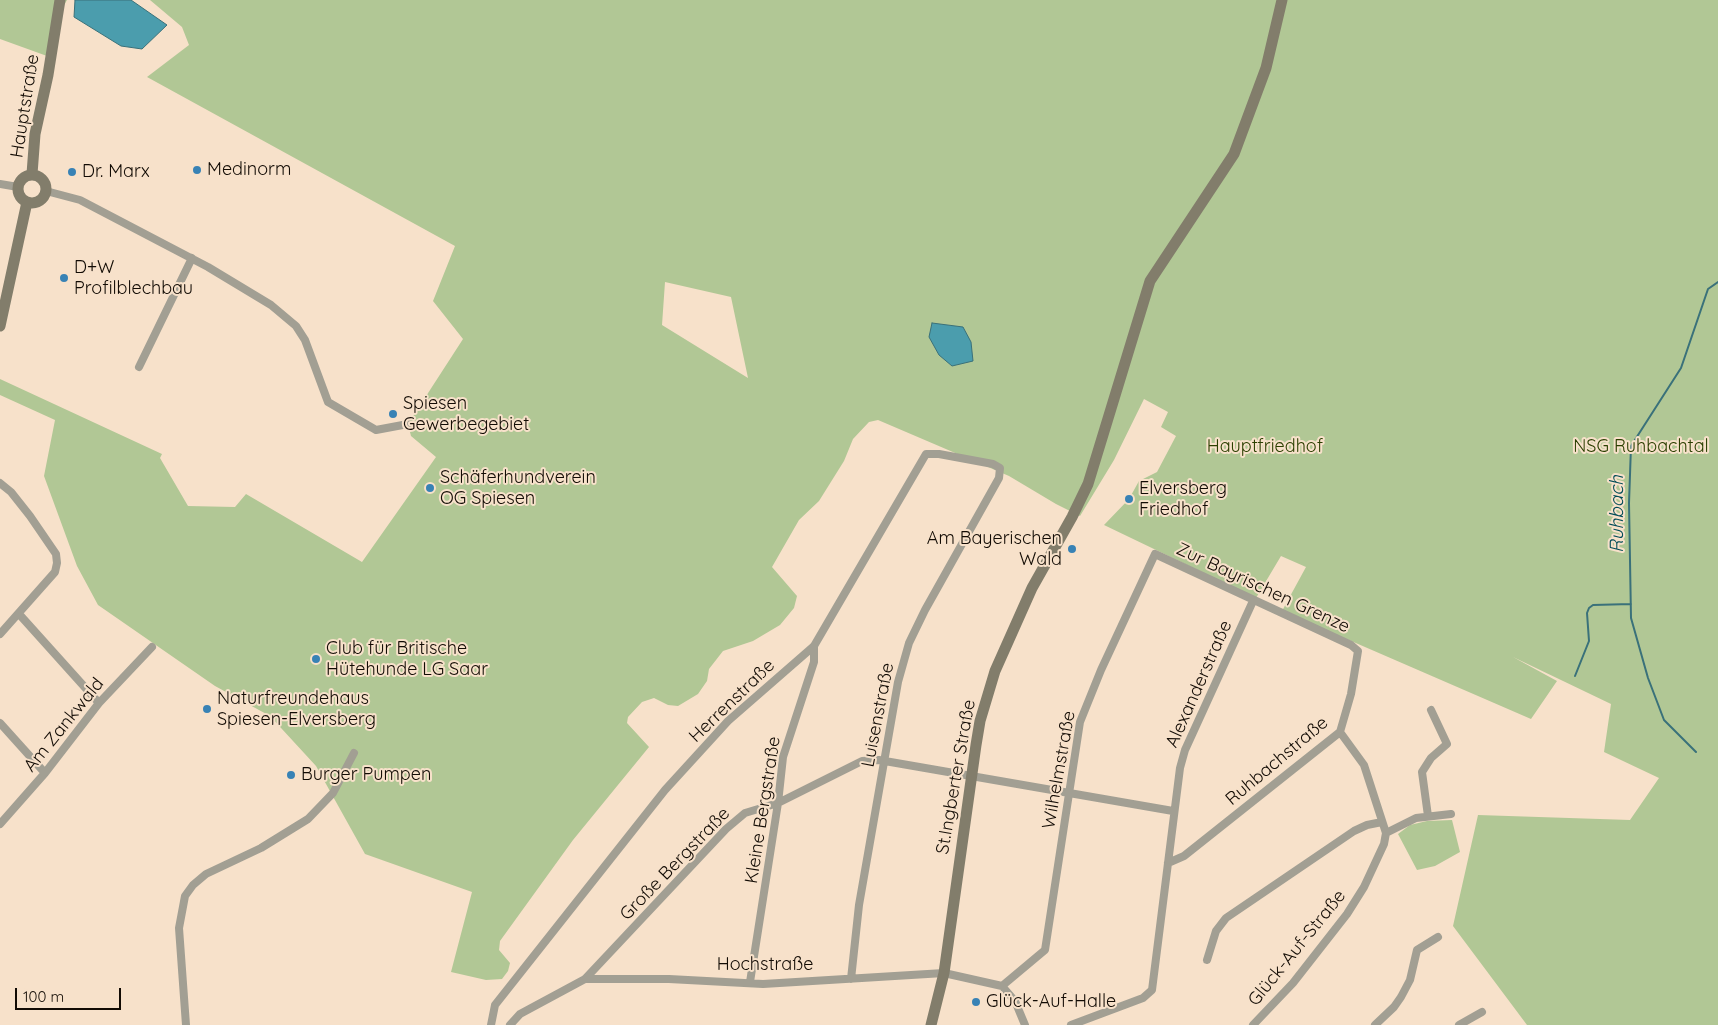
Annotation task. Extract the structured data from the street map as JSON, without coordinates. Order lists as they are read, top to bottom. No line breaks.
{"streets":{"main road":["Hauptstraße","St.Ingberter Straße"],"street":["Zur Bayrischen Grenze","Alexanderstraße","Herrenstraße","Luisenstraße","Am Zankwald","Ruhbachstraße","Wilhelmstraße","Kleine Bergstraße","Große Bergstraße","Glück-Auf-Straße","Hochstraße"]},"crossings":[["Zur Bayrischen Grenze","Alexanderstraße"],["Zur Bayrischen Grenze","Ruhbachstraße"],["Zur Bayrischen Grenze","Wilhelmstraße"],["Alexanderstraße","Ruhbachstraße"],["Alexanderstraße","Große Bergstraße"],["Herrenstraße","Luisenstraße"],["Herrenstraße","Kleine Bergstraße"],["Luisenstraße","Große Bergstraße"],["Luisenstraße","Hochstraße"],["Wilhelmstraße","Große Bergstraße"],["Wilhelmstraße","Hochstraße"],["St.Ingberter Straße","Große Bergstraße"],["St.Ingberter Straße","Hochstraße"],["Kleine Bergstraße","Große Bergstraße"],["Kleine Bergstraße","Hochstraße"],["Große Bergstraße","Hochstraße"]],"water":["Ruhbach"],"parks":["Hauptfriedhof","NSG Ruhbachtal"],"places":["Medinorm","Dr. Marx","D+W Profilblechbau","Spiesen Gewerbegebiet","Schäferhundverein OG Spiesen","Elversberg Friedhof","Am Bayerischen Wald","Club für Britische Hütehunde LG Saar","Naturfreundehaus Spiesen-Elversberg","Burger Pumpen","Glück-Auf-Halle"],"scale_bar":"100 m"}
